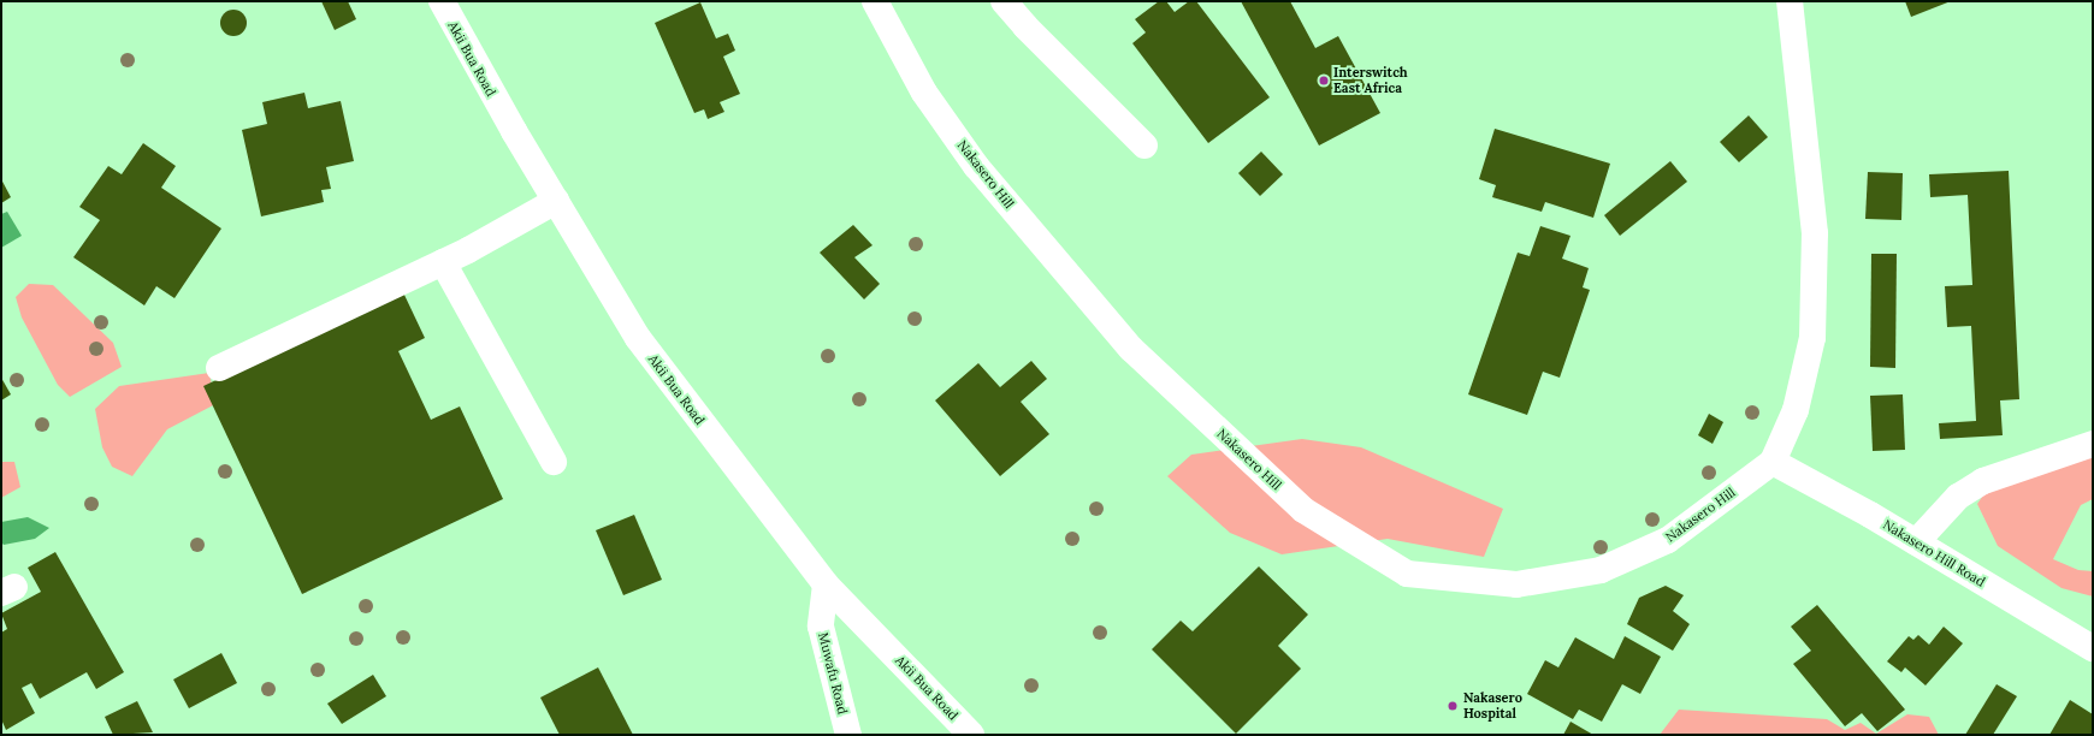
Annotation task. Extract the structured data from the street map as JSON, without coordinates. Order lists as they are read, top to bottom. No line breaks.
{"streets":{"street":["Akii Bua Road","Nakasero Hill","Nakasero Hill Road","Muwafu Road"]},"crossings":[["Akii Bua Road","Muwafu Road"],["Nakasero Hill","Nakasero Hill Road"]],"places":["Interswitch East Africa","Nakasero Hospital"]}
